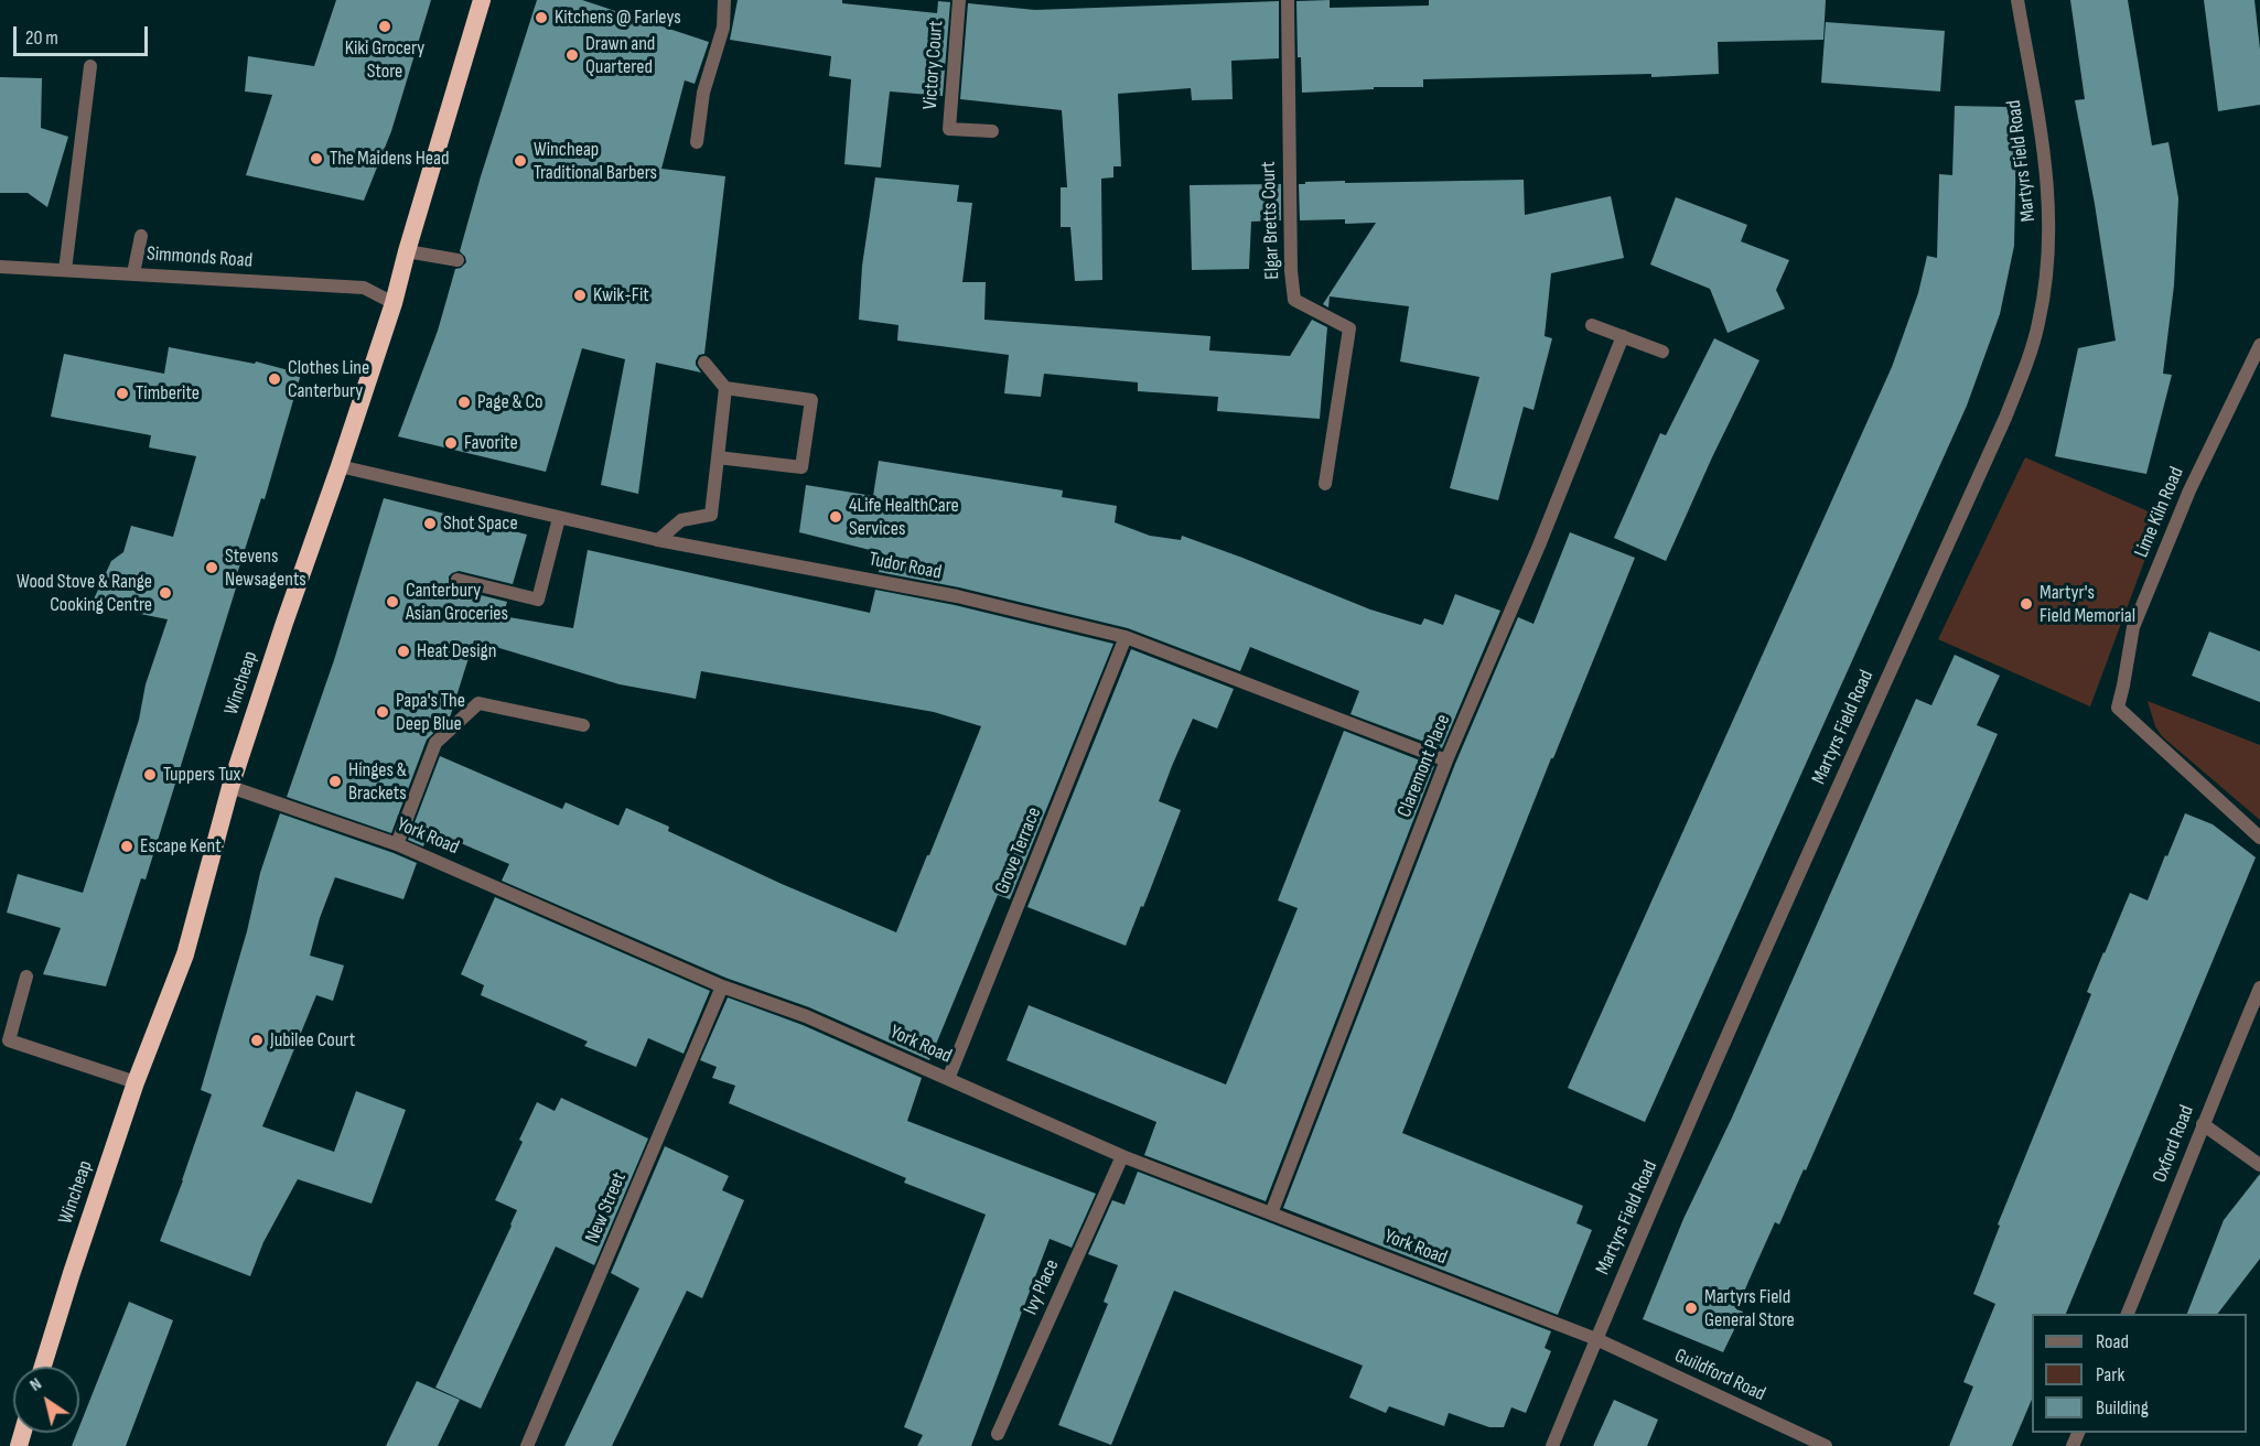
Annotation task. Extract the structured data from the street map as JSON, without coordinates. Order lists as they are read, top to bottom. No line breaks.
{"streets":{"highway":["Wincheap"],"street":["Victory Court","Martyrs Field Road","Elgar Bretts Court","Simmonds Road","Lime Kiln Road","Tudor Road","Claremont Place","York Road","Grove Terrace","Oxford Road","New Street","Ivy Place","Guildford Road"]},"crossings":[["Martyrs Field Road","York Road"],["Martyrs Field Road","Guildford Road"],["Simmonds Road","Wincheap"],["Tudor Road","Wincheap"],["Tudor Road","Claremont Place"],["Tudor Road","Grove Terrace"],["Wincheap","York Road"],["Claremont Place","York Road"],["York Road","Grove Terrace"],["York Road","New Street"],["York Road","Ivy Place"],["York Road","Guildford Road"]],"places":["Kitchens @ Farleys","Kiki Grocery Store","Drawn and Quartered","The Maidens Head","Wincheap Traditional Barbers","Kwik-Fit","Clothes Line Canterbury","Timberite","Page & Co","Favorite","4Life HealthCare Services","Shot Space","Stevens Newsagents","Wood Stove & Range Cooking Centre","Canterbury Asian Groceries","Martyr's Field Memorial","Heat Design","Papa's The Deep Blue","Tuppers Tux","Hinges & Brackets","Escape Kent","Jubilee Court","Martyrs Field General Store"],"legend":["Road","Park","Building"],"scale_bar":"20 m","north":"top left"}
